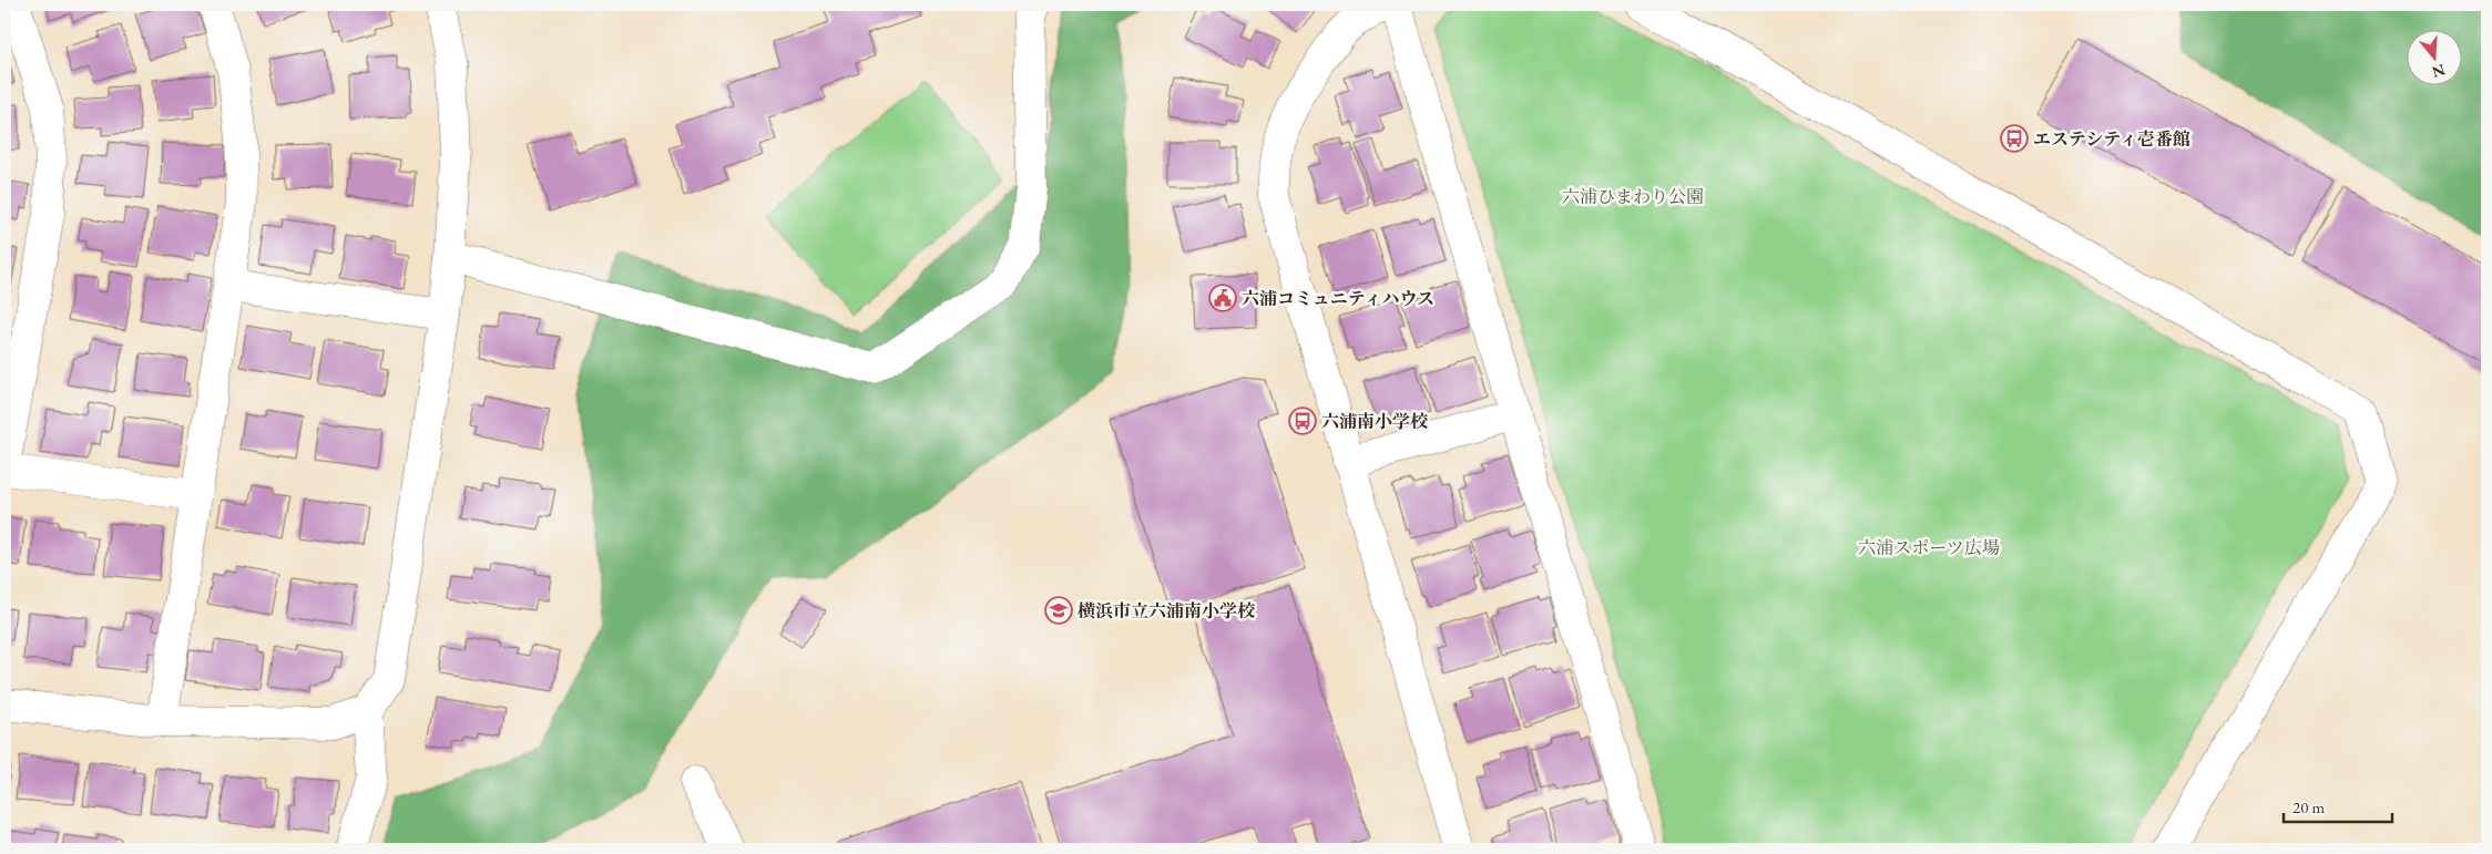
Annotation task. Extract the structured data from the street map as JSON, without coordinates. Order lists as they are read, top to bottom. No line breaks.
{"parks":["六浦ひまわり公園","六浦スポーツ広場"],"places":{"bus stop":["エステシティ壱番館","六浦南小学校"],"public building":["六浦コミュニティハウス"],"school or university":["横浜市立六浦南小学校"]},"scale_bar":"20 m","north":"bottom"}
